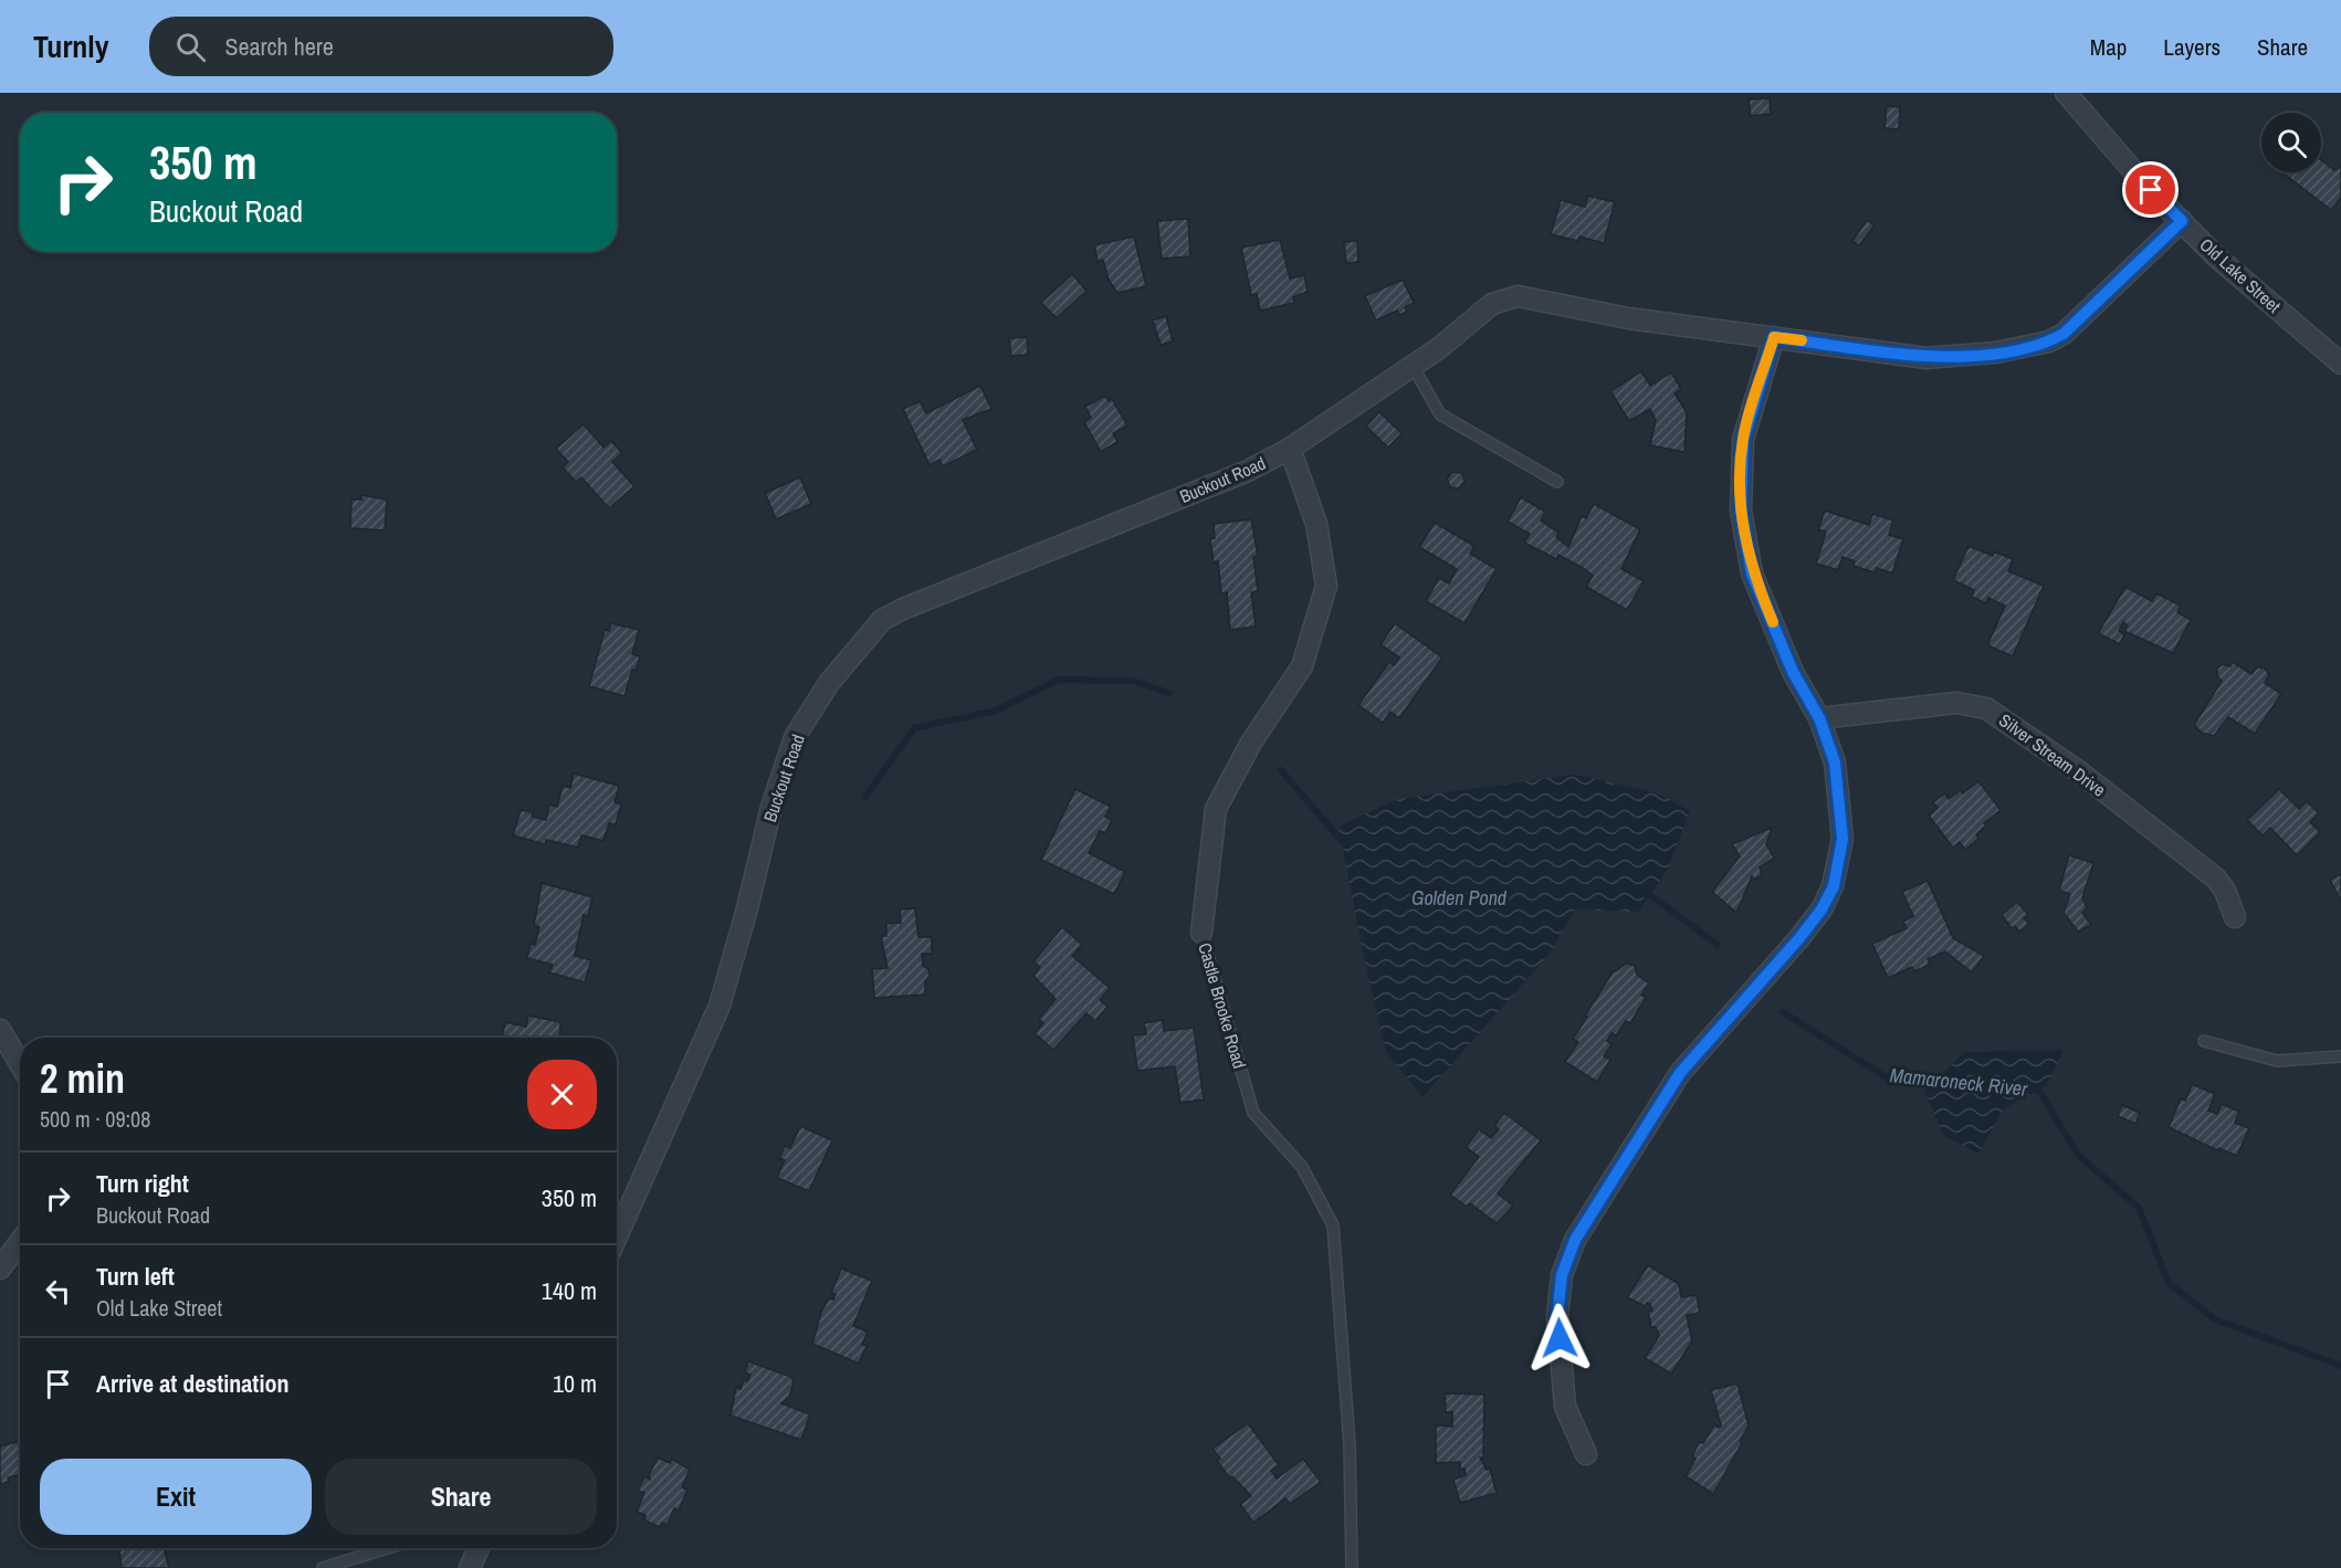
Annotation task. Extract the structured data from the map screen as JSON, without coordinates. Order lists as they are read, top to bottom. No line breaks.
{"streets":{"street":["Old Lake Street","Buckout Road","Silver Stream Drive","Castle Brooke Road"]},"crossings":[["Old Lake Street","Buckout Road"],["Buckout Road","Castle Brooke Road"]],"water":["Golden Pond","Mamaroneck River"],"page":{"header":"Turnly","search":"Search here","nav":["Map","Layers","Share"],"turn":["350 m","Buckout Road"],"heading":["2 min","500 m · 09:08"],"list":[{"name":"Turn right","note":"Buckout Road","value":"350 m"},{"name":"Turn left","note":"Old Lake Street","value":"140 m"},{"name":"Arrive at destination","value":"10 m"}],"buttons":["Exit","Share"]}}
